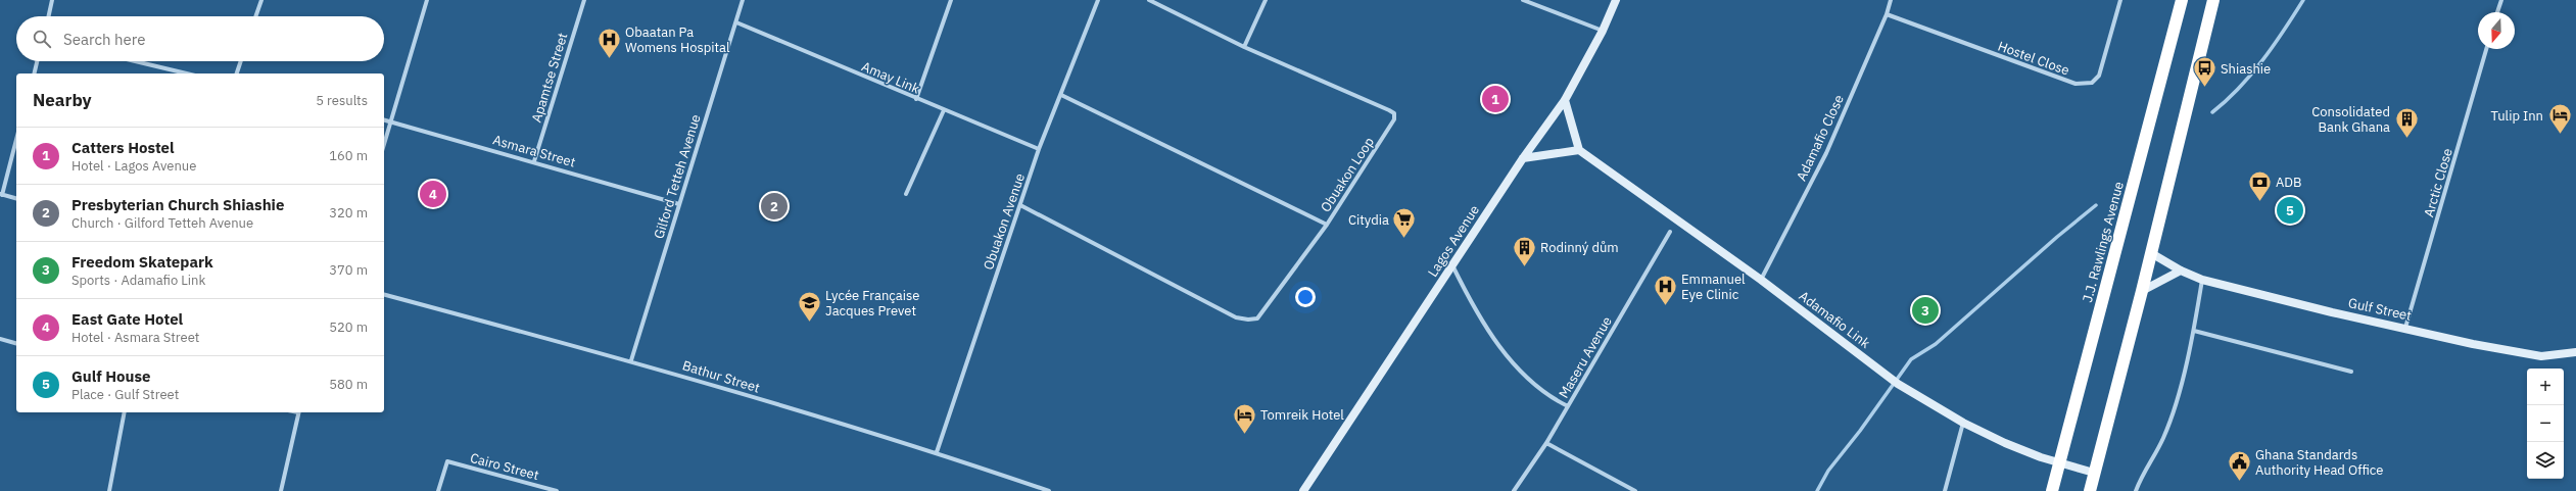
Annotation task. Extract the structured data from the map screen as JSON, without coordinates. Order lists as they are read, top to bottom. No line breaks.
{"streets":{"highway":["J.J. Rawlings Avenue"],"street":["Hostel Close","Apamtse Street","Amay Link","Adamafio Close","Asmara Street","Obuakon Loop","Gilford Tetteh Avenue","Arctic Close","Obuakon Avenue","Lagos Avenue","Gulf Street","Adamafio Link","Maseru Avenue","Bathur Street","Cairo Street"]},"crossings":[["Hostel Close","Adamafio Close"],["Apamtse Street","Asmara Street"],["Amay Link","Gilford Tetteh Avenue"],["Amay Link","Obuakon Avenue"],["Adamafio Close","Adamafio Link"],["Asmara Street","Gilford Tetteh Avenue"],["Obuakon Loop","Obuakon Avenue"],["Gilford Tetteh Avenue","Bathur Street"],["Arctic Close","Gulf Street"],["Obuakon Avenue","Bathur Street"],["J.J. Rawlings Avenue","Adamafio Link"]],"places":{"hospital":["Obaatan Pa Womens Hospital","Emmanuel Eye Clinic"],"bus stop":["Shiashie"],"hotel":["Tulip Inn","Tomreik Hotel"],"building":["Consolidated Bank Ghana","Rodinný dům"],"bank":["ADB"],"supermarket":["Citydia"],"school or university":["Lycée Française Jacques Prevet"],"public building":["Ghana Standards Authority Head Office"]},"north":"bottom","page":{"search":"Search here","heading":["Nearby","5 results"],"pins":["1","4","2","5","3"],"list":[{"mark":"1","name":"Catters Hostel","note":"Hotel · Lagos Avenue","value":"160 m"},{"mark":"2","name":"Presbyterian Church Shiashie","note":"Church · Gilford Tetteh Avenue","value":"320 m"},{"mark":"3","name":"Freedom Skatepark","note":"Sports · Adamafio Link","value":"370 m"},{"mark":"4","name":"East Gate Hotel","note":"Hotel · Asmara Street","value":"520 m"},{"mark":"5","name":"Gulf House","note":"Place · Gulf Street","value":"580 m"}],"map_buttons":["+","−"]}}
